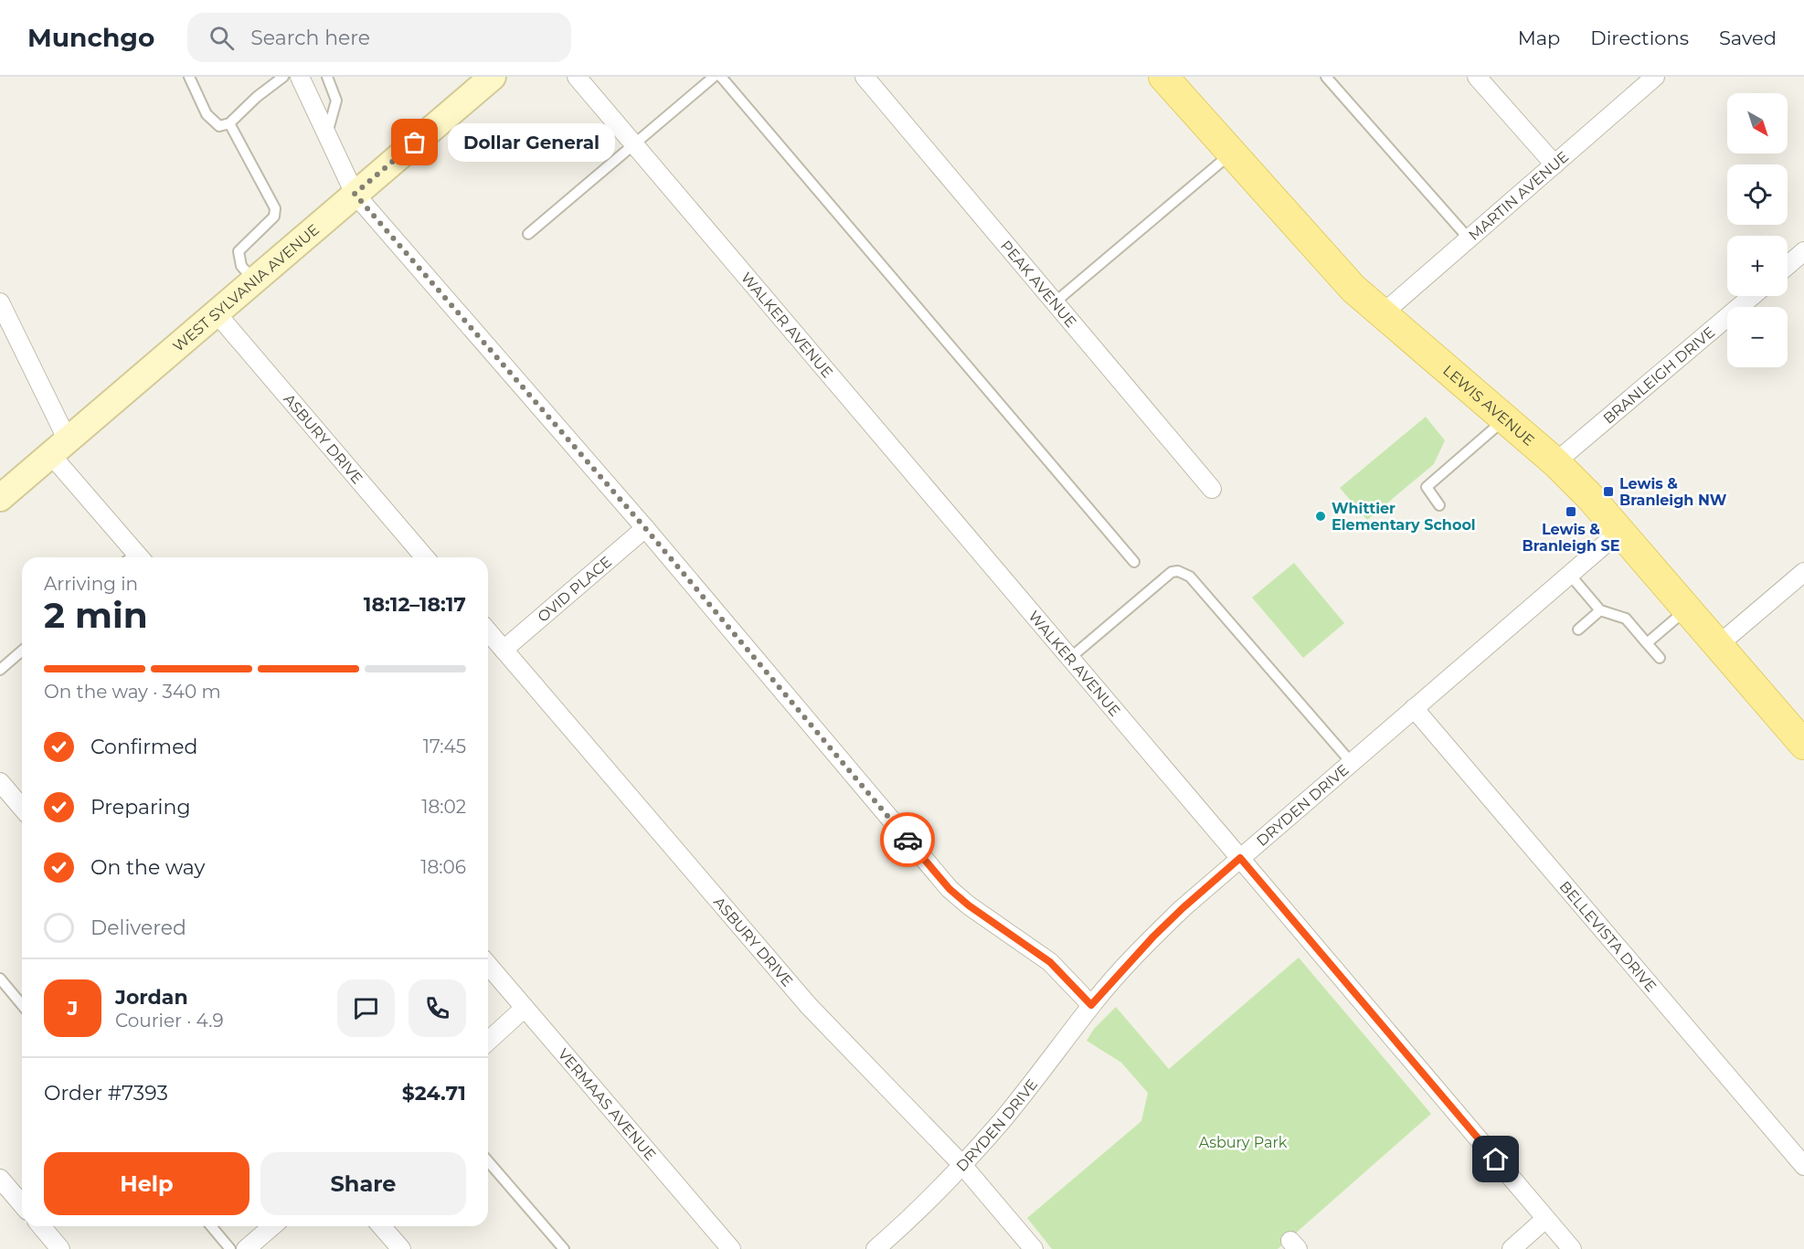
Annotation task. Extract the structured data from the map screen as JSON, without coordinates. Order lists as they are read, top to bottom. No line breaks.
{"streets":{"main road":["WEST SYLVANIA AVENUE","LEWIS AVENUE"],"street":["MARTIN AVENUE","PEAK AVENUE","WALKER AVENUE","BRANLEIGH DRIVE","ASBURY DRIVE","OVID PLACE","DRYDEN DRIVE","BELLEVISTA DRIVE","VERMAAS AVENUE"]},"crossings":[["MARTIN AVENUE","LEWIS AVENUE"],["WEST SYLVANIA AVENUE","ASBURY DRIVE"],["WALKER AVENUE","DRYDEN DRIVE"],["BRANLEIGH DRIVE","LEWIS AVENUE"],["LEWIS AVENUE","DRYDEN DRIVE"],["ASBURY DRIVE","OVID PLACE"],["ASBURY DRIVE","DRYDEN DRIVE"],["DRYDEN DRIVE","BELLEVISTA DRIVE"]],"parks":["Asbury Park"],"places":{"other":["Dollar General","Whittier Elementary School"],"transit":["Lewis & Branleigh NW","Lewis & Branleigh SE"]},"north":"bottom right","page":{"header":"Munchgo","search":"Search here","nav":["Map","Directions","Saved"],"map_buttons":["+","−"],"bubble":"Dollar General","heading":["2 min","Arriving in","18:12–18:17"],"panel":["Jordan","Courier · 4.9","Order #7393","$24.71"],"bar":"On the way · 340 m","list":[["Confirmed","17:45"],["Preparing","18:02"],["On the way","18:06"],"Delivered"],"round":"J","buttons":["Help","Share"]}}
